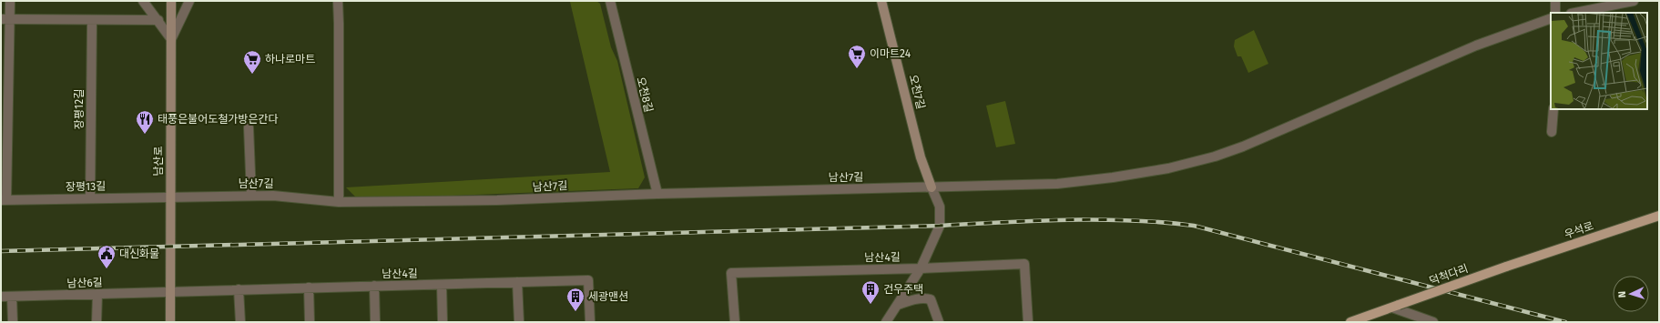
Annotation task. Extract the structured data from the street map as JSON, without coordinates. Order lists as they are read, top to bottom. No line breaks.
{"streets":{"main road":["우석로","덕척다리"],"street":["오천7길","오천8길","장평12길","남산로","남산7길","장평13길","남산4길","남산6길"]},"crossings":[["오천7길","남산7길"],["오천8길","남산7길"],["장평12길","장평13길"],["남산로","남산7길"],["남산로","장평13길"],["남산로","남산4길"],["남산로","남산6길"],["남산7길","장평13길"],["우석로","덕척다리"],["남산4길","남산6길"]],"places":{"supermarket":["이마트24","하나로마트"],"restaurant":["태풍은불어도철가방은간다"],"public building":["대신화물"],"building":["건우주택","세광맨션"]},"north":"left"}
